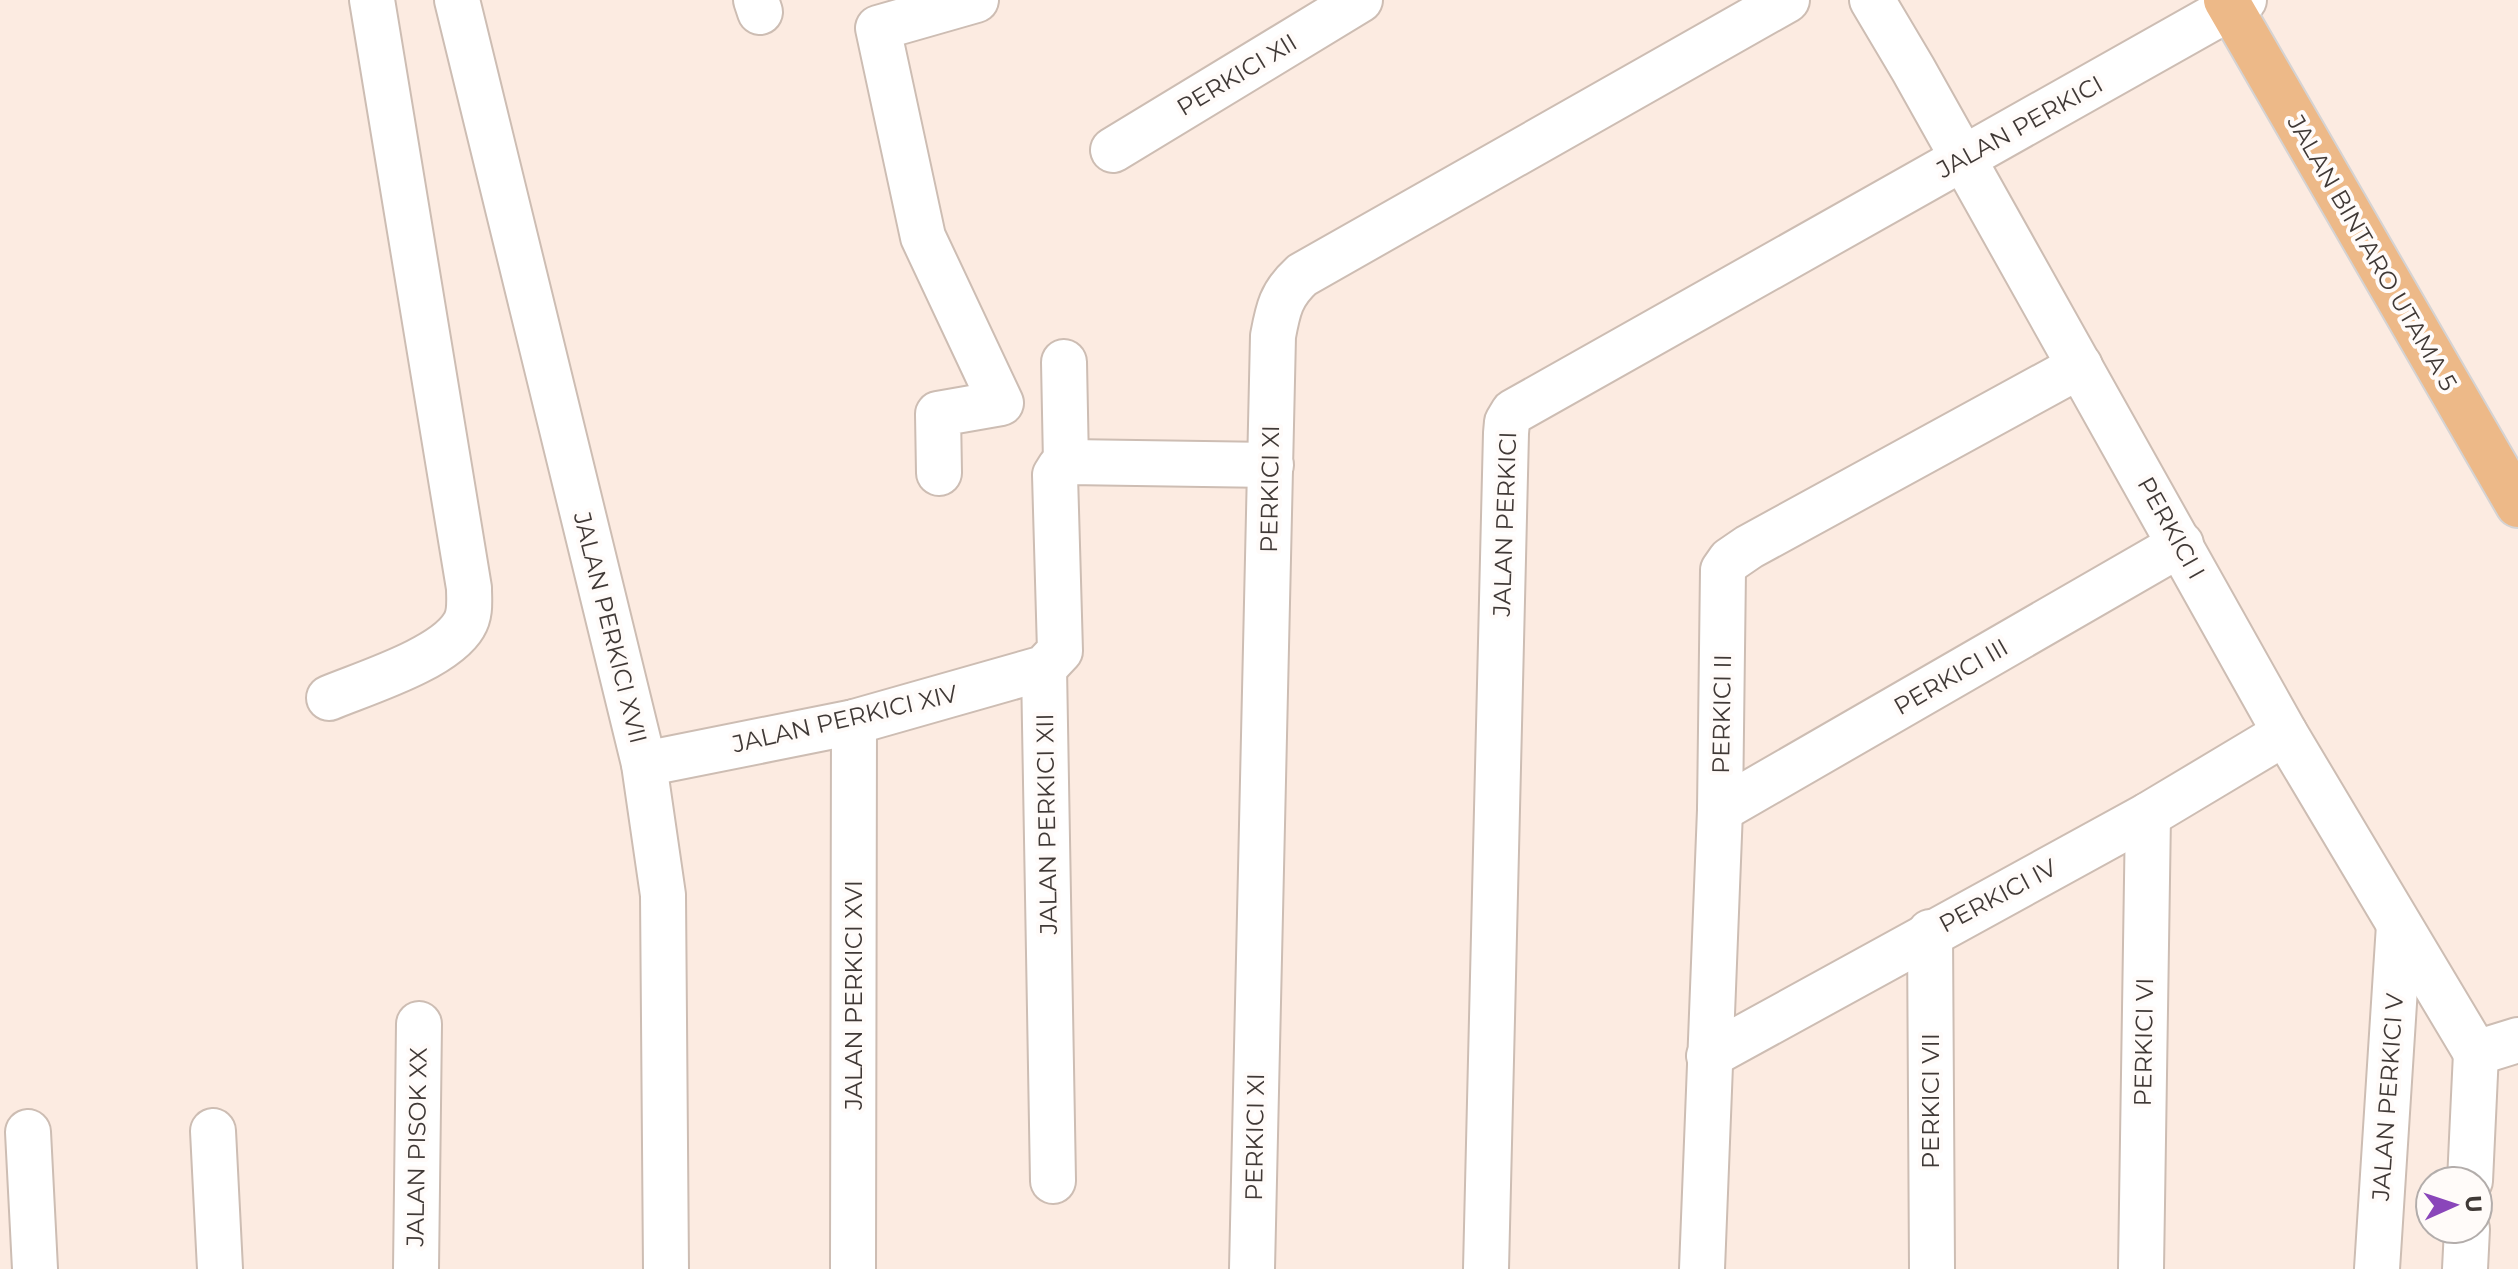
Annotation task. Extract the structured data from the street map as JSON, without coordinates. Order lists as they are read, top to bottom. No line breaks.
{"streets":{"main road":["JALAN BINTARO UTAMA 5"],"street":["PERKICI XII","JALAN PERKICI","PERKICI XI","PERKICI I","JALAN PERKICI XVII","PERKICI III","PERKICI II","JALAN PERKICI XIV","JALAN PERKICI XII","PERKICI IV","JALAN PERKICI XVI","PERKICI VI","JALAN PERKICI V","PERKICI VII","JALAN PISOK XX"]},"crossings":[["JALAN PERKICI","JALAN BINTARO UTAMA 5"],["JALAN PERKICI","PERKICI I"],["PERKICI I","PERKICI III"],["PERKICI I","PERKICI II"],["PERKICI I","PERKICI IV"],["PERKICI I","JALAN PERKICI V"],["JALAN PERKICI XVII","JALAN PERKICI XIV"],["PERKICI III","PERKICI II"],["PERKICI II","PERKICI IV"],["JALAN PERKICI XIV","JALAN PERKICI XII"],["JALAN PERKICI XIV","JALAN PERKICI XVI"],["PERKICI IV","PERKICI VI"],["PERKICI IV","PERKICI VII"]],"north":"right"}
